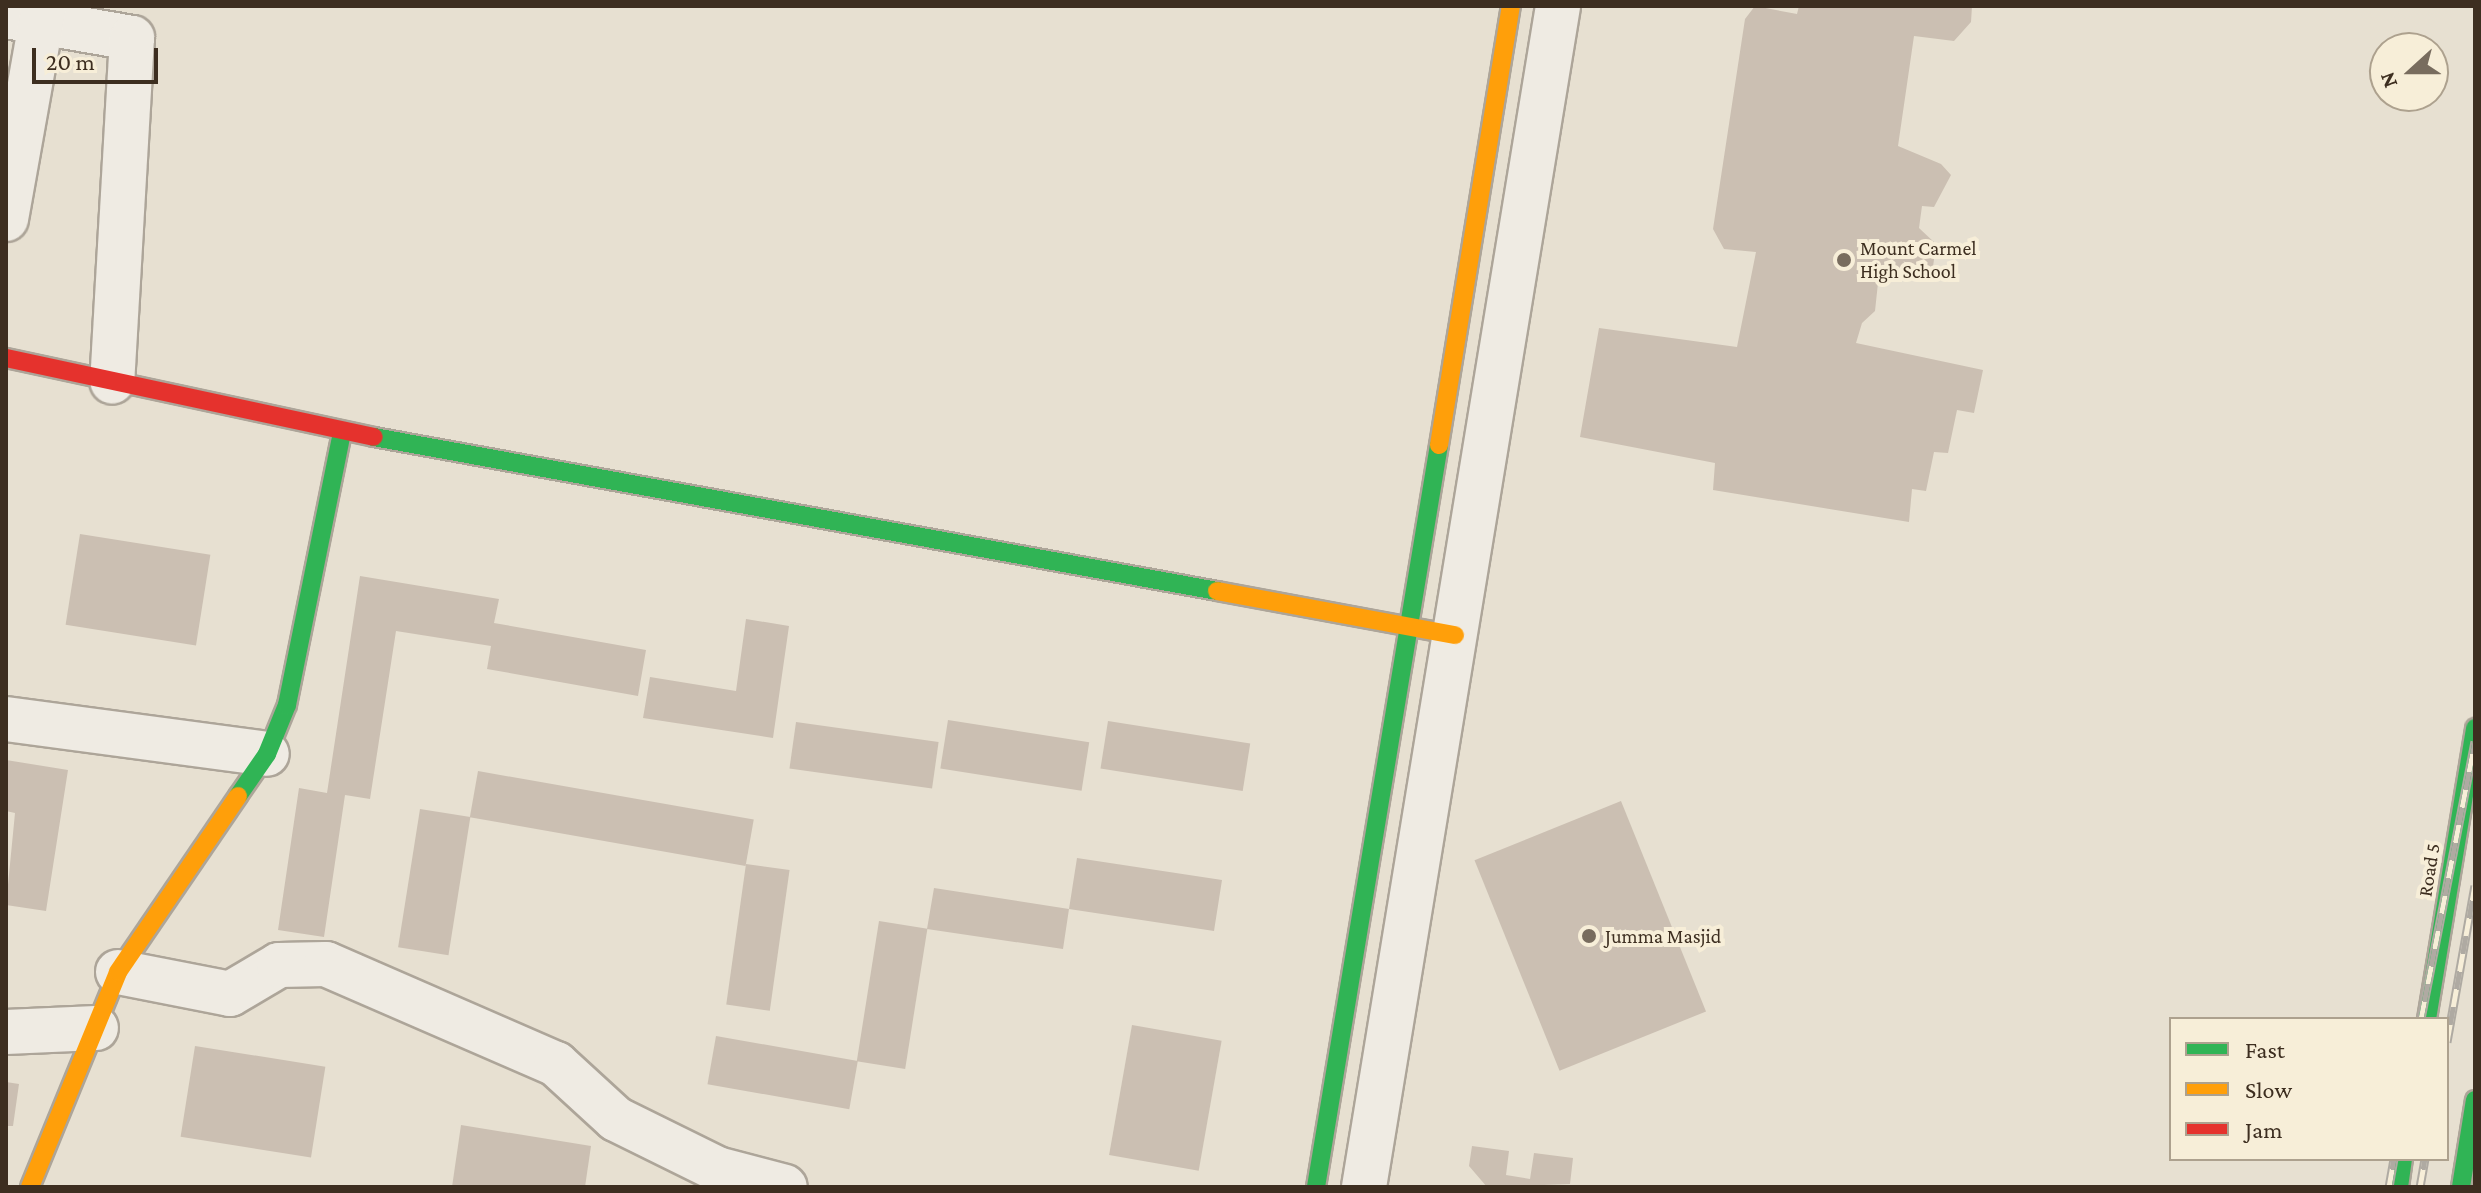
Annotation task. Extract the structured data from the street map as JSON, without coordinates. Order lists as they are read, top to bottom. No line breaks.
{"streets":{"street":["Road 5"]},"places":["Mount Carmel High School","Jumma Masjid"],"legend":["Fast","Slow","Jam"],"scale_bar":"20 m","north":"left"}
